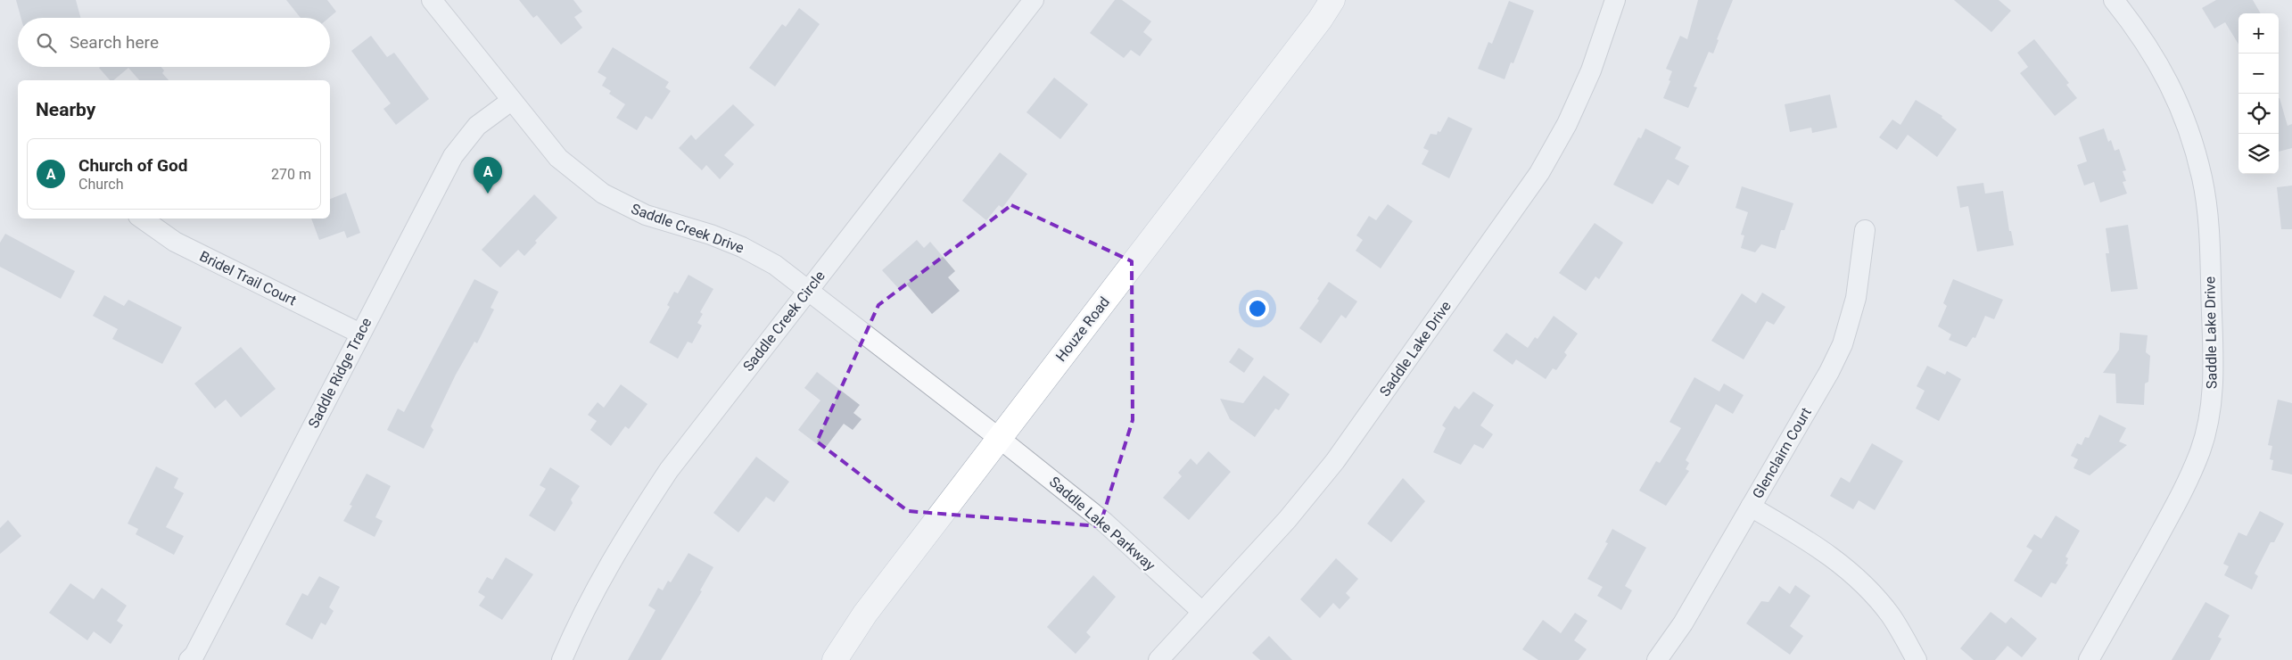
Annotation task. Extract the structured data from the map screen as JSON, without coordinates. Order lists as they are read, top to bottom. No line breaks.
{"streets":{"main road":["Houze Road"],"street":["Saddle Creek Drive","Bridel Trail Court","Saddle Creek Circle","Saddle Lake Drive","Saddle Ridge Trace","Glenclairn Court","Saddle Lake Parkway"]},"crossings":[["Saddle Creek Drive","Saddle Creek Circle"],["Saddle Creek Drive","Houze Road"],["Saddle Creek Drive","Saddle Ridge Trace"],["Saddle Creek Drive","Saddle Lake Parkway"],["Bridel Trail Court","Saddle Ridge Trace"],["Houze Road","Saddle Lake Parkway"],["Saddle Lake Drive","Saddle Lake Parkway"]],"page":{"map_buttons":["+","−"],"search":"Search here","heading":"Nearby","list":[{"mark":"A","name":"Church of God","note":"Church","value":"270 m"}],"pins":"A"}}
